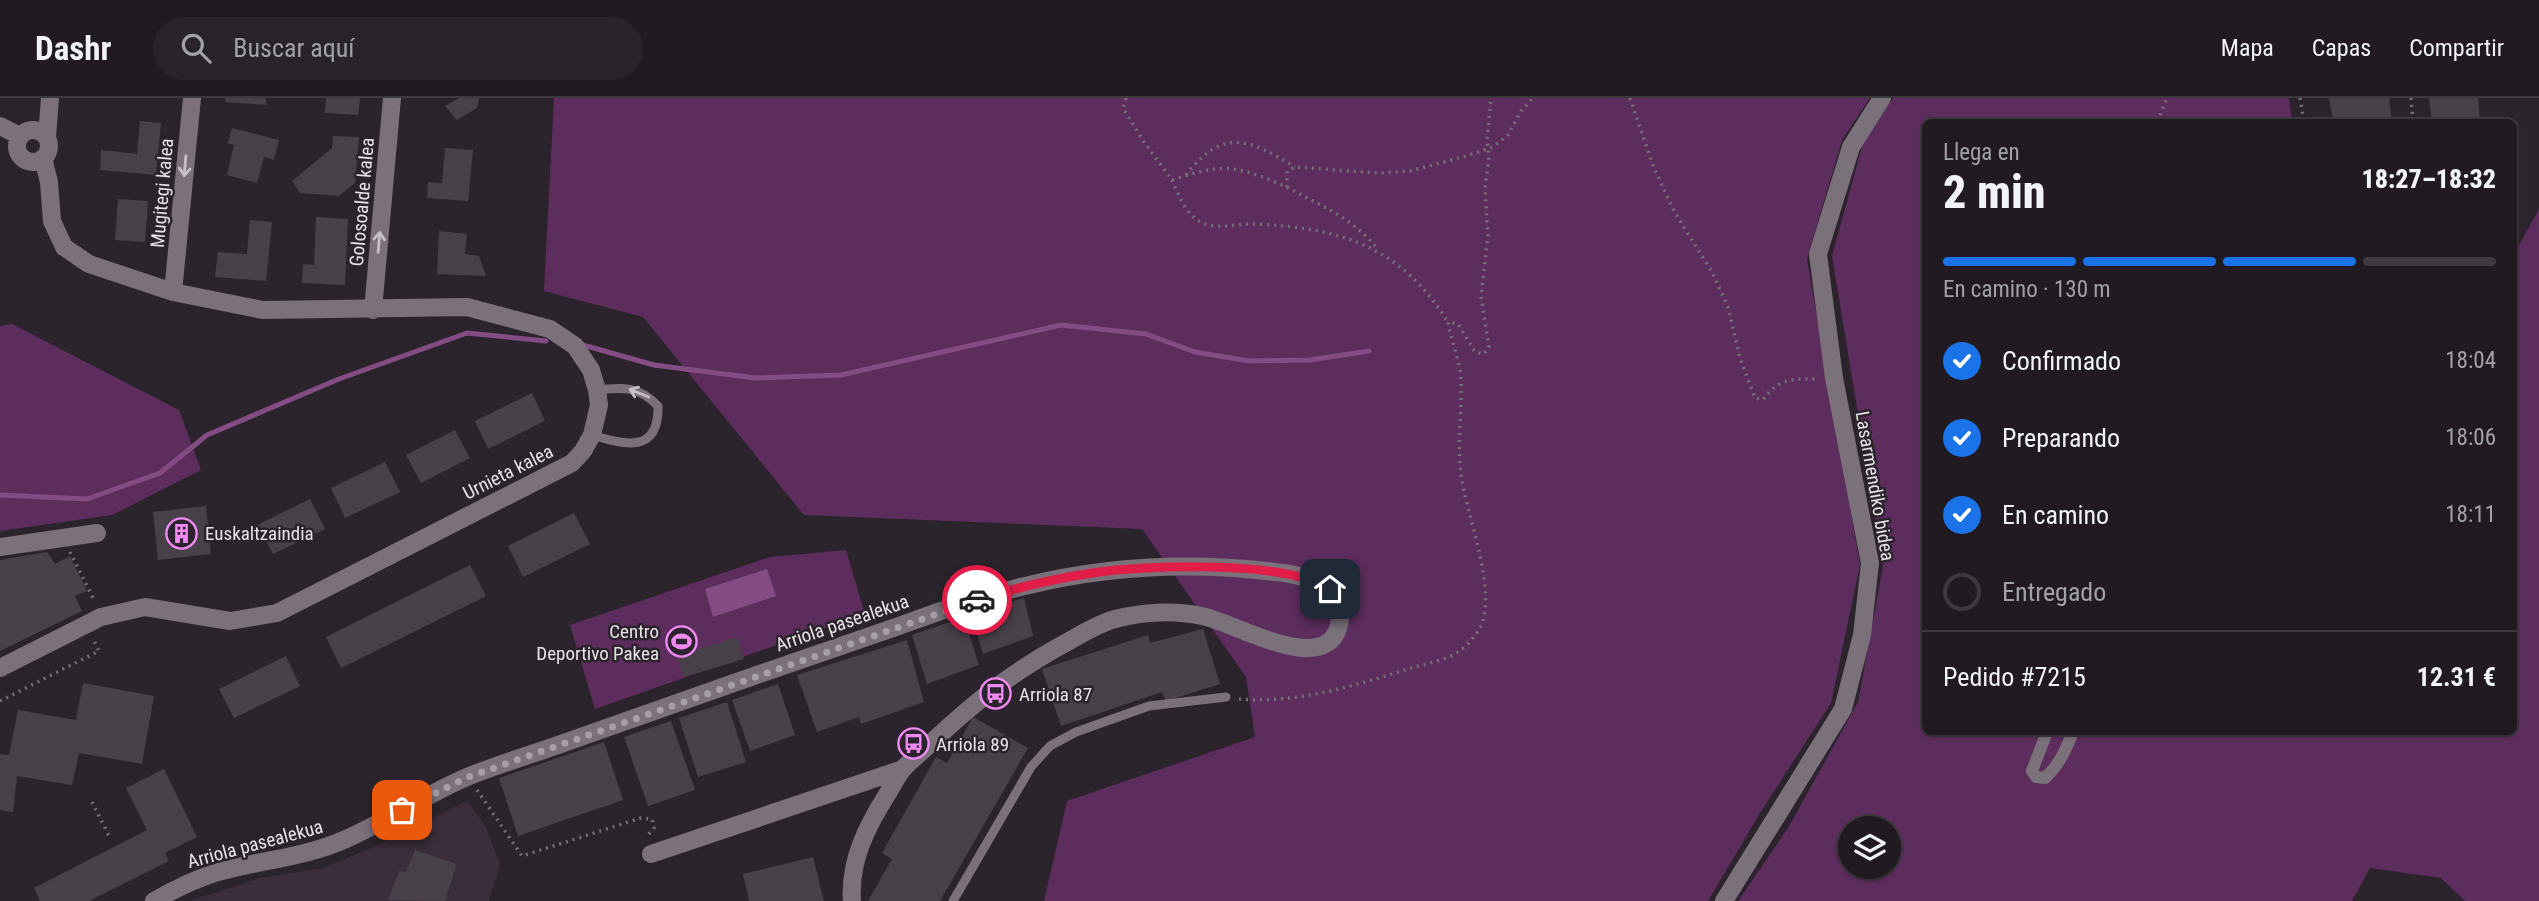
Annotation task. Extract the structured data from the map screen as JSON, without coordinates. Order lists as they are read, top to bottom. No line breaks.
{"streets":{"street":["Mugitegi kalea","Golosoalde kalea","Urnieta kalea","Lasarmendiko bidea","Arriola pasealekua"]},"crossings":[["Mugitegi kalea","Urnieta kalea"],["Golosoalde kalea","Urnieta kalea"]],"one_way":["Golosoalde kalea"],"places":{"building":["Euskaltzaindia"],"sports":["Centro Deportivo Pakea"],"bus stop":["Arriola 87","Arriola 89"]},"page":{"header":"Dashr","search":"Buscar aquí","nav":["Mapa","Capas","Compartir"],"heading":["2 min","Llega en","18:27–18:32"],"panel":["Pedido #7215","12.31 €"],"bar":"En camino · 130 m","list":[["Confirmado","18:04"],["Preparando","18:06"],["En camino","18:11"],"Entregado"]}}
